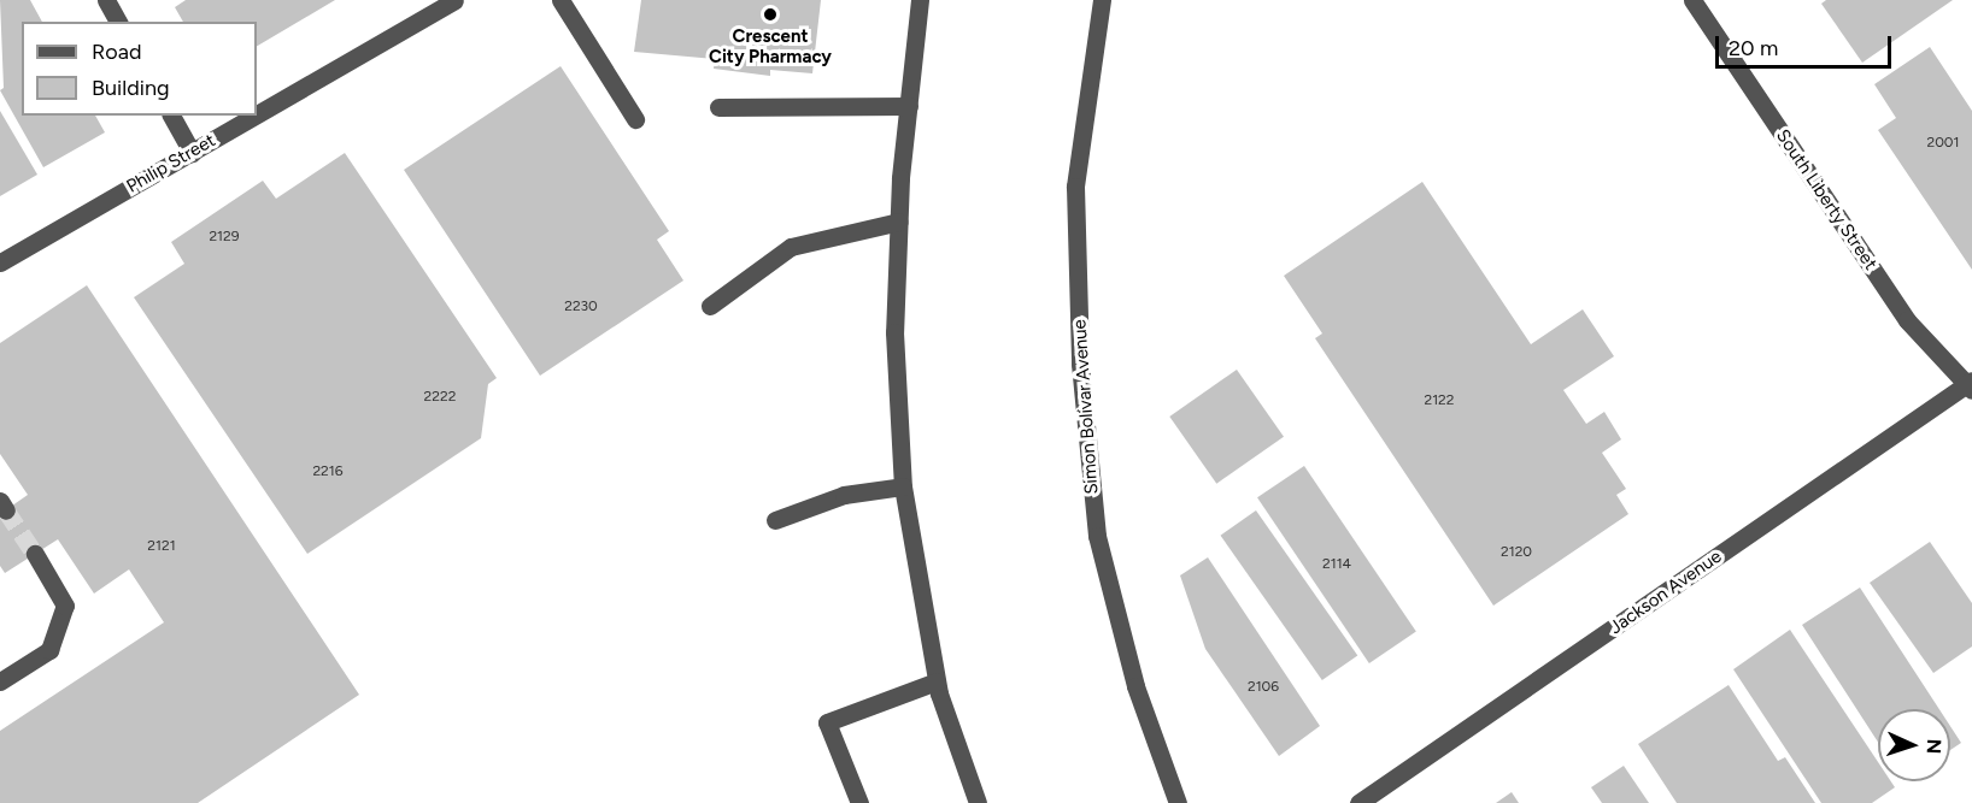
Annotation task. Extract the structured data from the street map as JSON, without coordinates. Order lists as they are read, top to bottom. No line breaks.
{"streets":{"street":["Philip Street","South Liberty Street","Simon Bolivar Avenue","Jackson Avenue"]},"crossings":[["South Liberty Street","Jackson Avenue"]],"places":["Crescent City Pharmacy"],"house_numbers":["2001","2129","2230","2222","2122","2216","2121","2120","2114","2106"],"legend":["Road","Building"],"scale_bar":"20 m","north":"right"}
